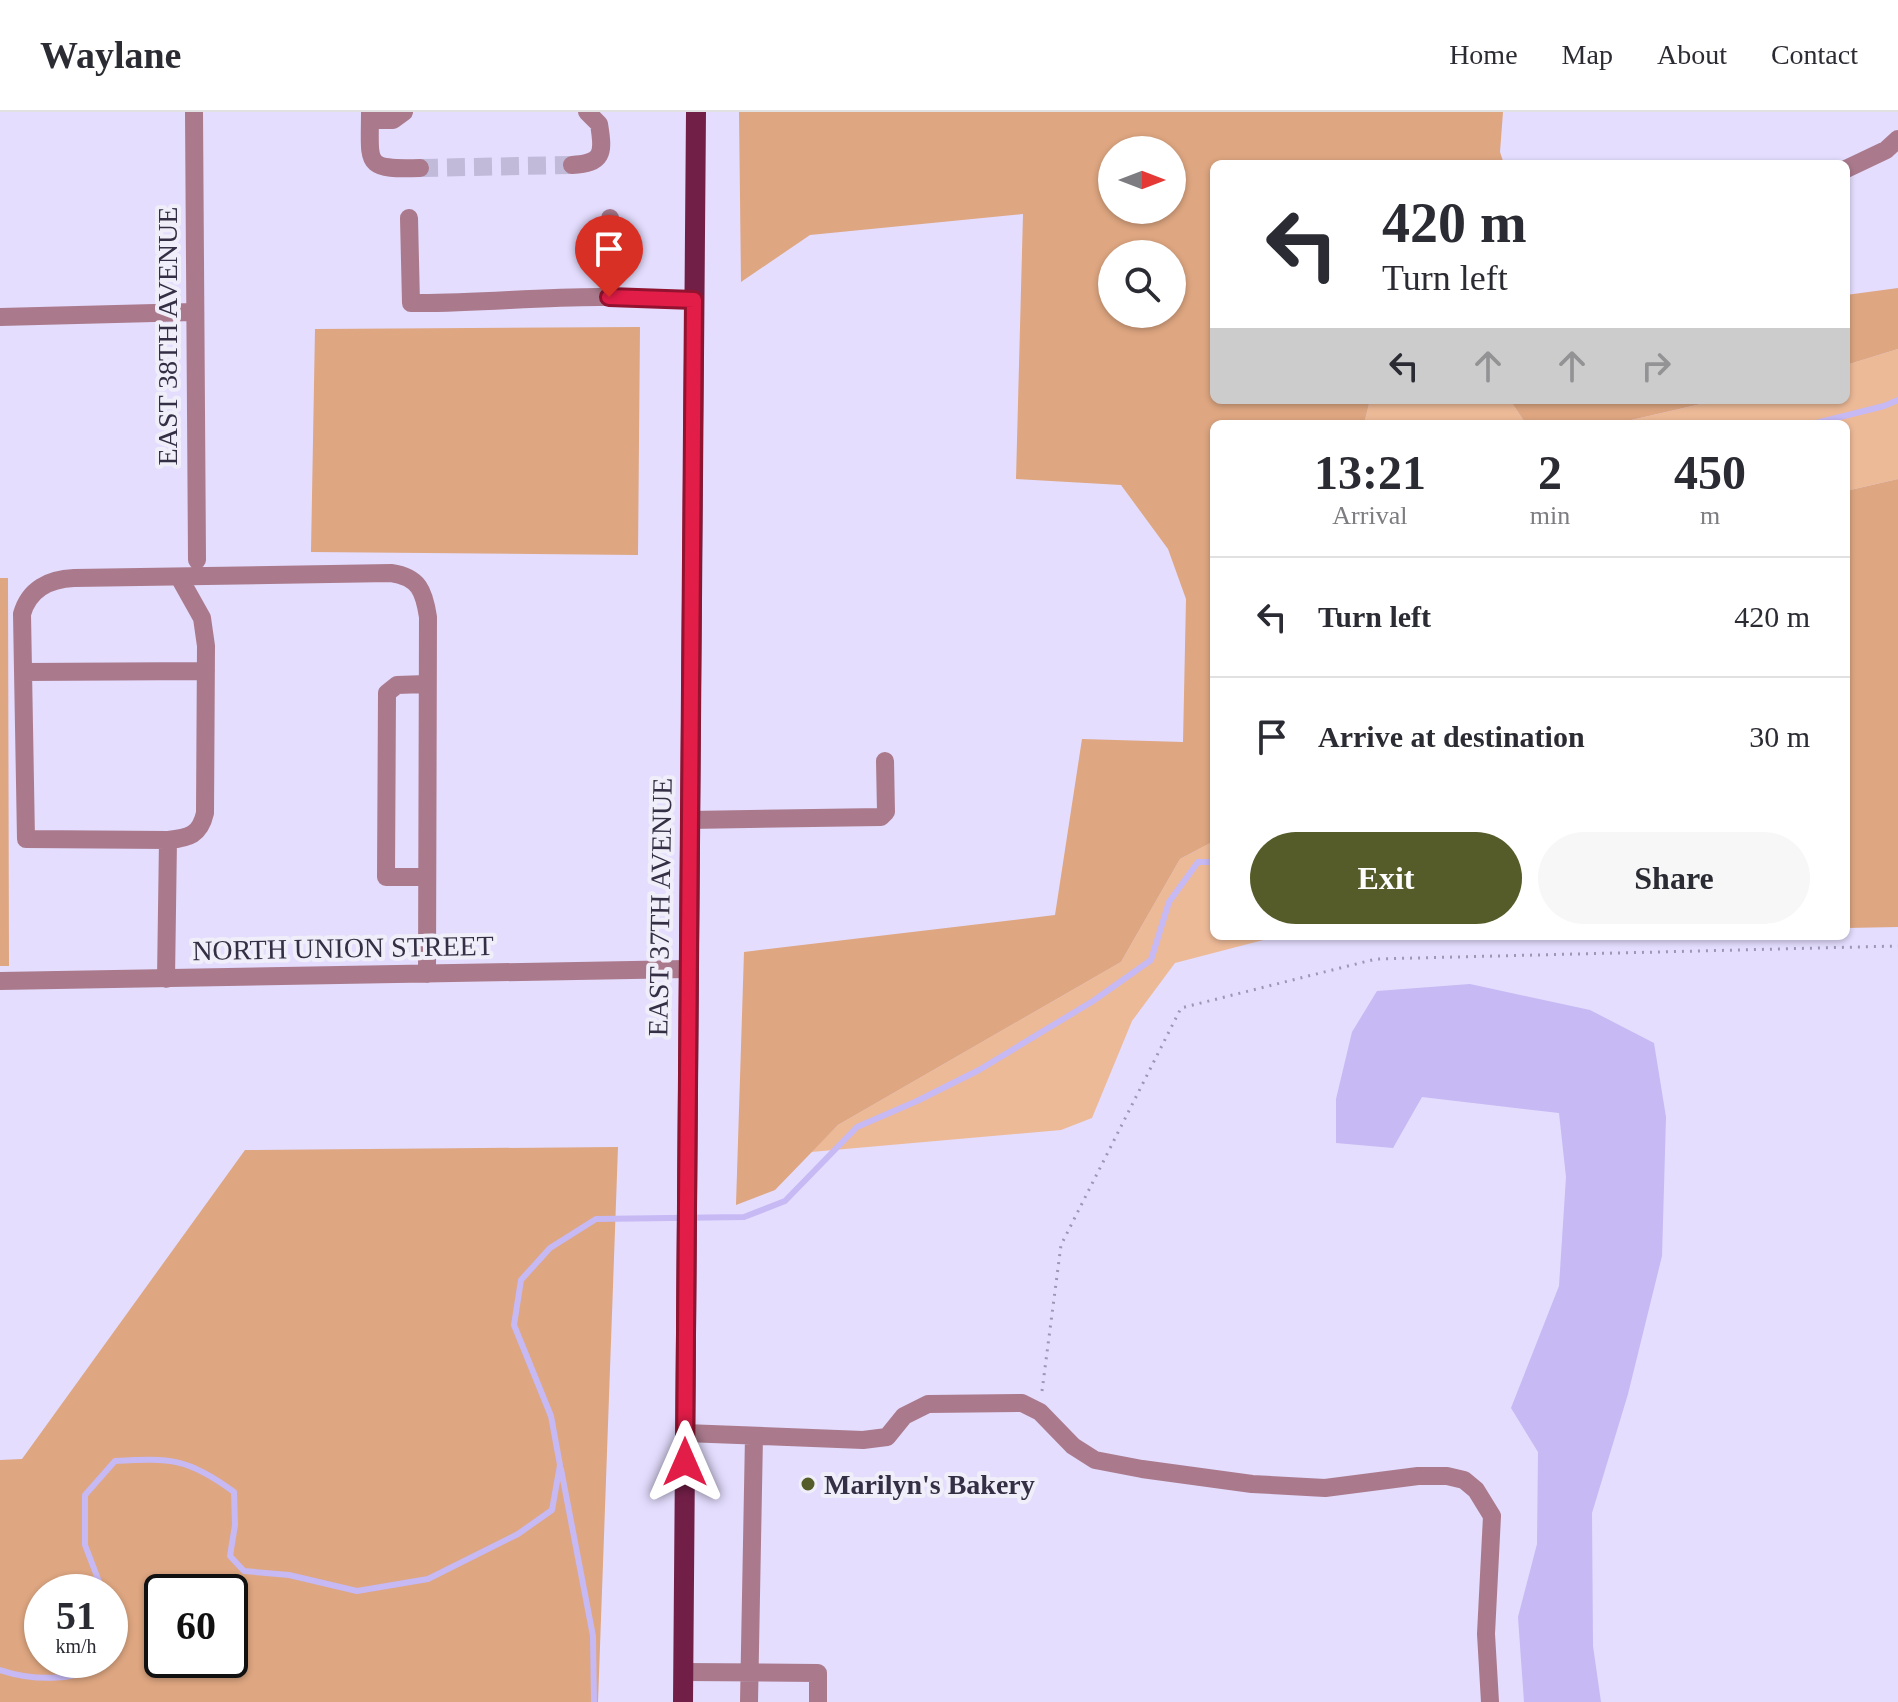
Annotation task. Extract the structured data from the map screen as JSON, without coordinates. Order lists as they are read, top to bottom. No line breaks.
{"streets":{"main road":["EAST 37TH AVENUE"],"street":["EAST 38TH AVENUE","NORTH UNION STREET"]},"crossings":[["EAST 37TH AVENUE","NORTH UNION STREET"]],"places":["Marilyn's Bakery"],"north":"right","page":{"header":"Waylane","nav":["Home","Map","About","Contact"],"turn":["420 m","Turn left"],"eta":["13:21","Arrival","2","min","450","m"],"list":[{"name":"Turn left","value":"420 m"},{"name":"Arrive at destination","value":"30 m"}],"buttons":["Exit","Share"],"speed":"51 km/h","limit":"60"}}
